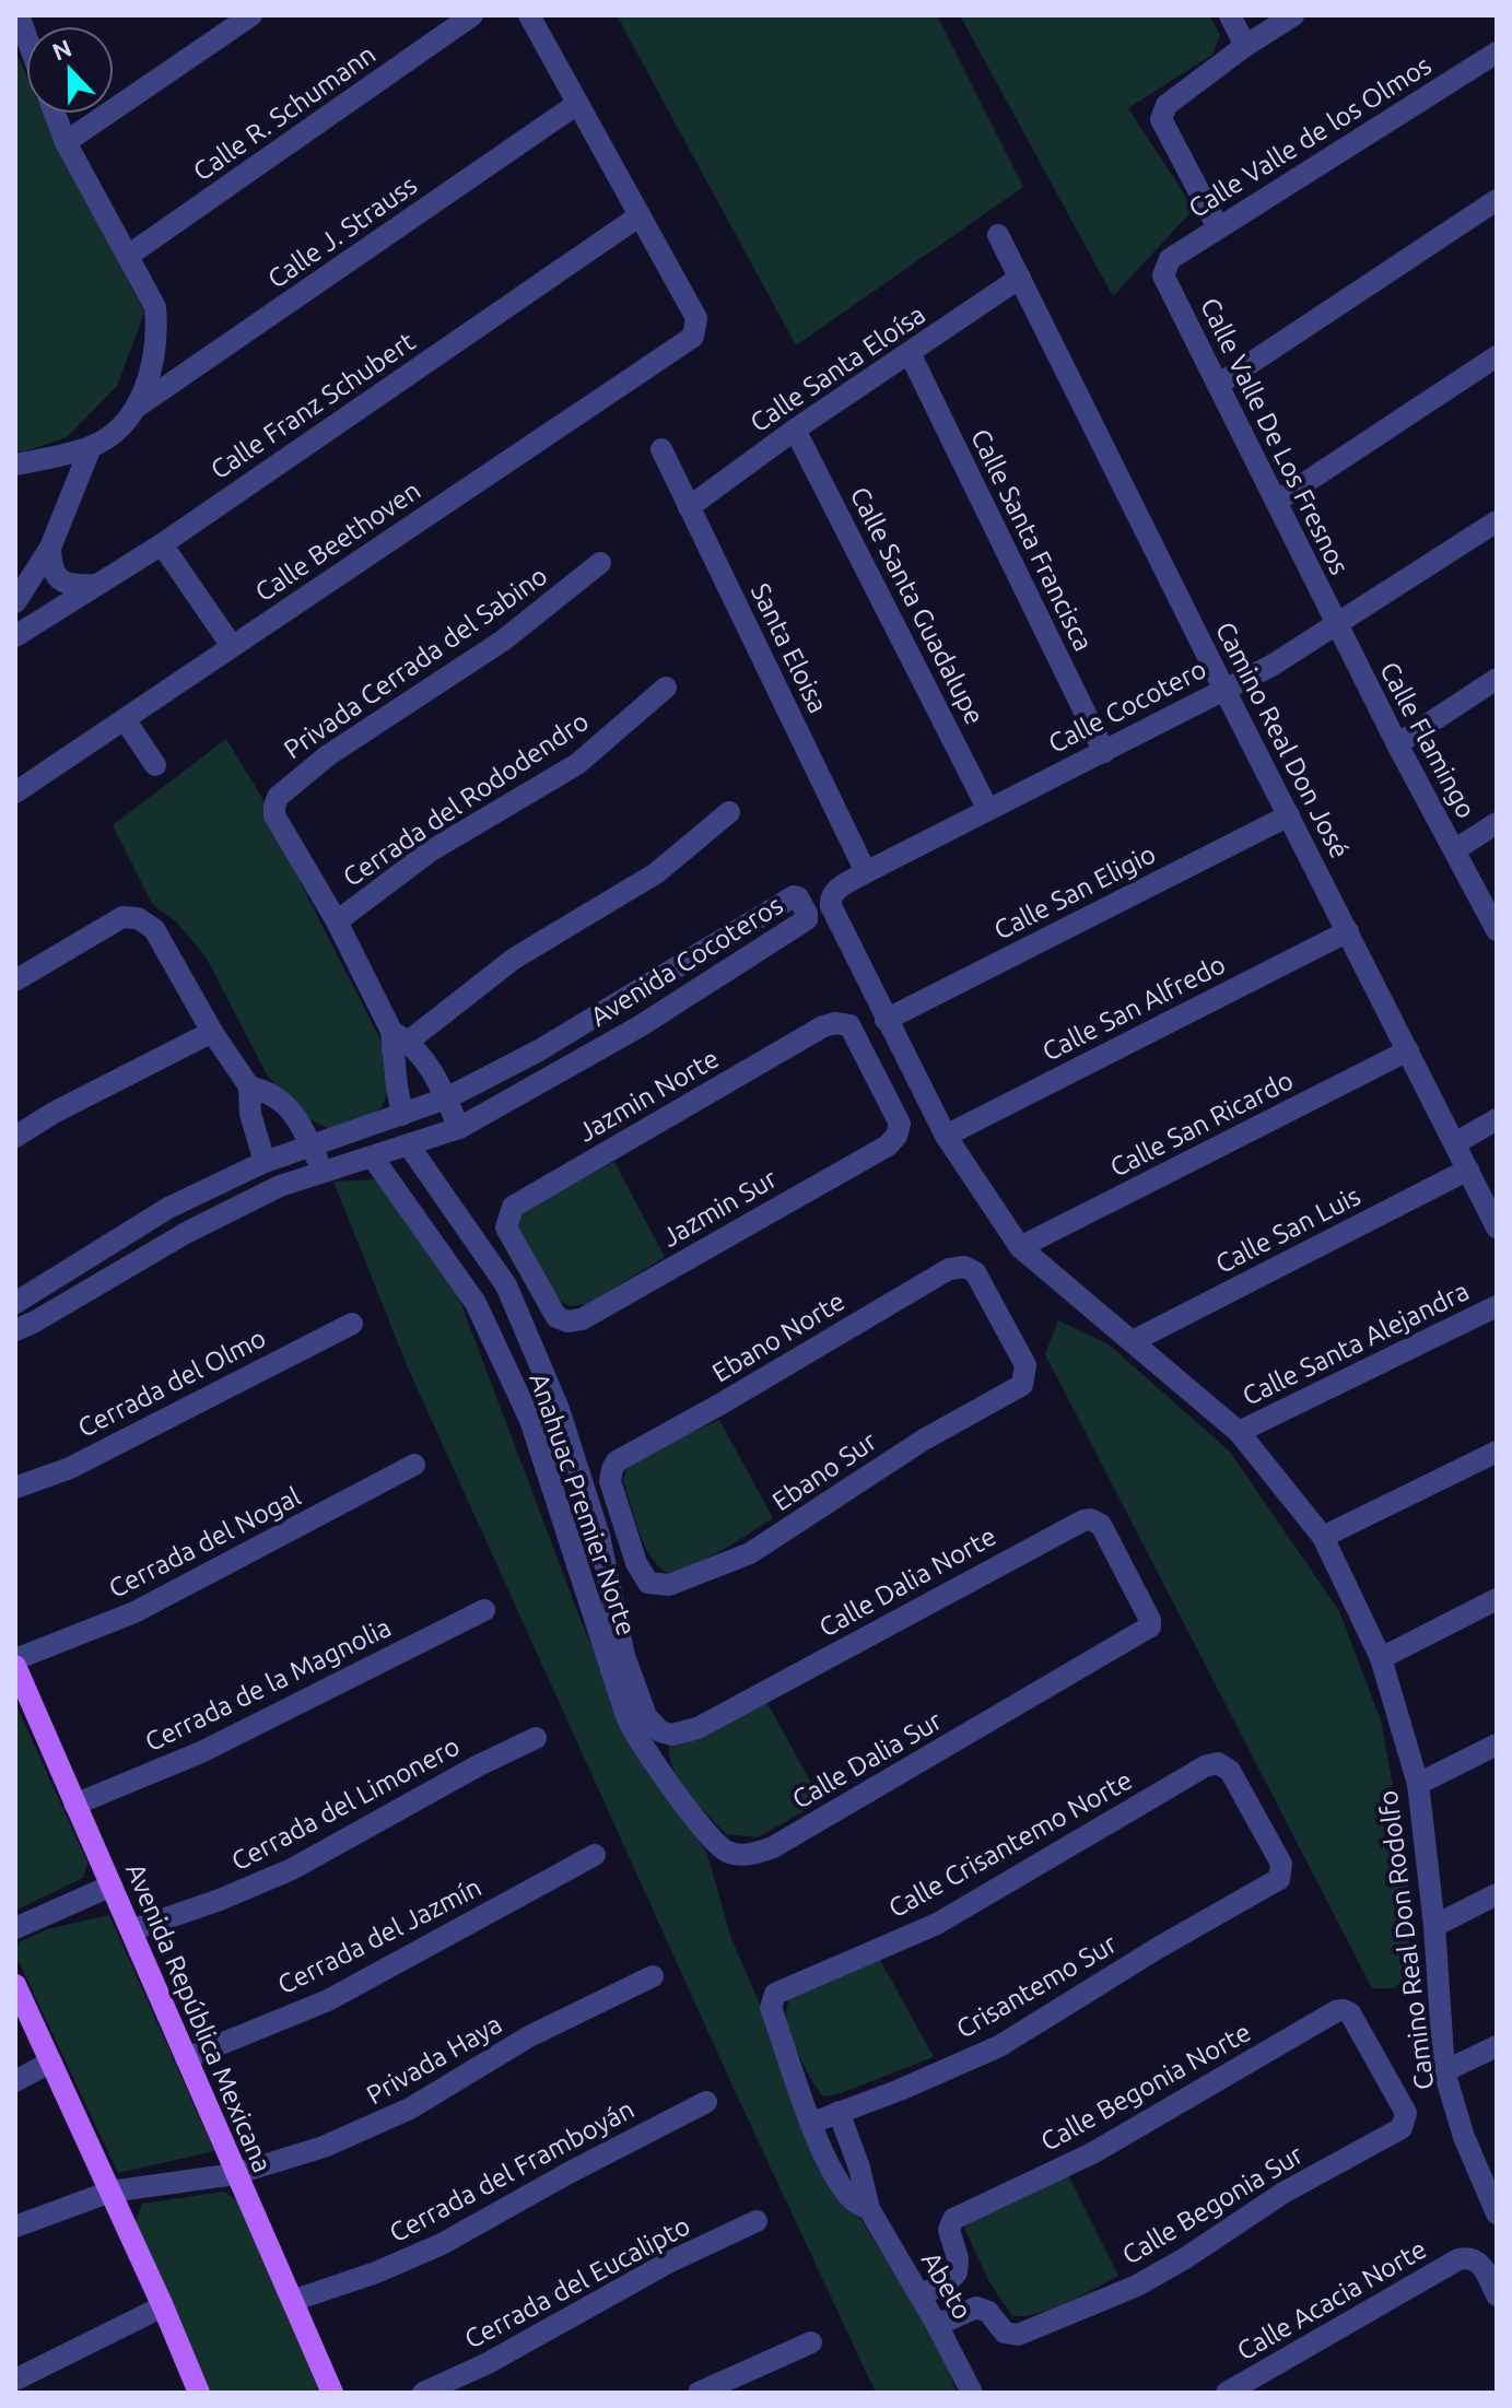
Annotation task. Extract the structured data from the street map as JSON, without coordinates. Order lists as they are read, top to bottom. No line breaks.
{"streets":{"main road":["Avenida República Mexicana"],"street":["Calle R. Schumann","Calle Valle de los Olmos","Calle J. Strauss","Calle Santa Eloísa","Calle Franz Schubert","Calle Valle De Los Fresnos","Calle Santa Francisca","Calle Beethoven","Calle Santa Guadalupe","Santa Eloisa","Privada Cerrada del Sabino","Calle Cocotero","Camino Real Don José","Calle Flamingo","Cerrada del Rododendro","Calle San Eligio","Avenida Cocoteros","Calle San Alfredo","Jazmin Norte","Calle San Ricardo","Jazmin Sur","Calle San Luis","Ebano Norte","Calle Santa Alejandra","Cerrada del Olmo","Ebano Sur","Anahuac Premier Norte","Cerrada del Nogal","Calle Dalia Norte","Cerrada de la Magnolia","Calle Dalia Sur","Cerrada del Limonero","Calle Crisantemo Norte","Cerrada del Jazmín","Camino Real Don Rodolfo","Crisantemo Sur","Privada Haya","Calle Begonia Norte","Cerrada del Framboyán","Calle Begonia Sur","Cerrada del Eucalipto","Abeto","Calle Acacia Norte"]},"crossings":[["Calle Valle de los Olmos","Calle Valle De Los Fresnos"],["Calle Santa Eloísa","Calle Santa Francisca"],["Calle Santa Eloísa","Calle Santa Guadalupe"],["Calle Santa Eloísa","Santa Eloisa"],["Calle Santa Eloísa","Camino Real Don José"],["Calle Franz Schubert","Calle Beethoven"],["Calle Valle De Los Fresnos","Calle Cocotero"],["Calle Valle De Los Fresnos","Calle Flamingo"],["Calle Santa Francisca","Calle Cocotero"],["Calle Santa Guadalupe","Calle Cocotero"],["Santa Eloisa","Calle Cocotero"],["Privada Cerrada del Sabino","Cerrada del Rododendro"],["Calle Cocotero","Camino Real Don José"],["Calle Cocotero","Calle Flamingo"],["Calle Cocotero","Camino Real Don Rodolfo"],["Camino Real Don José","Calle San Eligio"],["Camino Real Don José","Calle San Alfredo"],["Camino Real Don José","Calle San Ricardo"],["Camino Real Don José","Calle San Luis"],["Calle San Eligio","Camino Real Don Rodolfo"],["Avenida Cocoteros","Anahuac Premier Norte"],["Calle San Alfredo","Camino Real Don Rodolfo"],["Jazmin Norte","Jazmin Sur"],["Calle San Ricardo","Camino Real Don Rodolfo"],["Calle San Luis","Camino Real Don Rodolfo"],["Ebano Norte","Ebano Sur"],["Calle Santa Alejandra","Camino Real Don Rodolfo"],["Anahuac Premier Norte","Calle Dalia Norte"],["Anahuac Premier Norte","Calle Dalia Sur"],["Cerrada del Nogal","Avenida República Mexicana"],["Calle Dalia Norte","Calle Dalia Sur"],["Cerrada de la Magnolia","Avenida República Mexicana"],["Cerrada del Limonero","Avenida República Mexicana"],["Calle Crisantemo Norte","Crisantemo Sur"],["Cerrada del Jazmín","Avenida República Mexicana"],["Avenida República Mexicana","Privada Haya"],["Avenida República Mexicana","Cerrada del Framboyán"],["Calle Begonia Norte","Calle Begonia Sur"],["Calle Begonia Norte","Abeto"],["Calle Begonia Sur","Abeto"]],"north":"top"}
